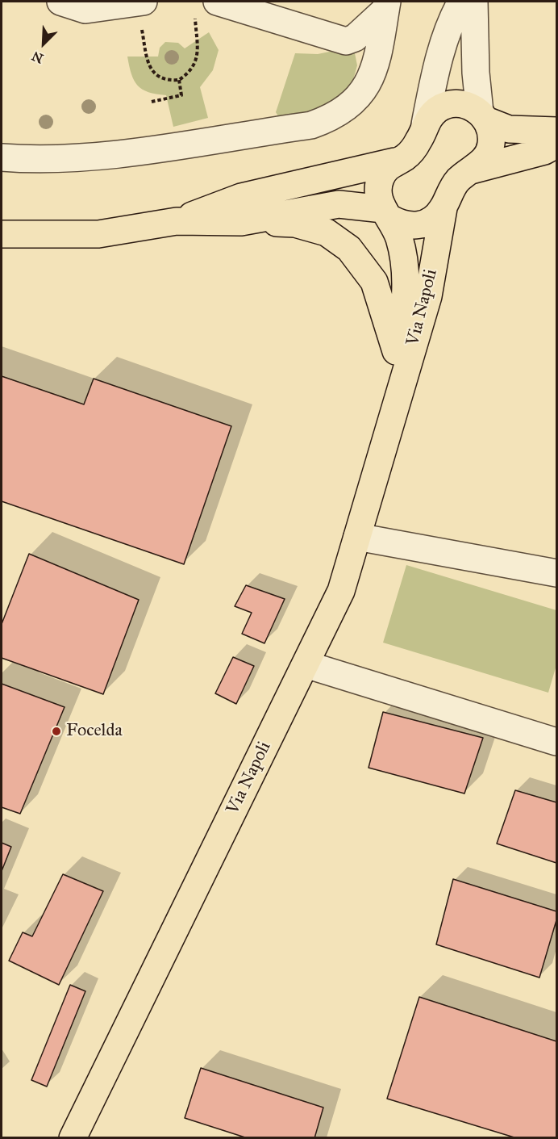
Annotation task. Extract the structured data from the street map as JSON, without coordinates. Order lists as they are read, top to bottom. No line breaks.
{"streets":{"main road":["Via Napoli"]},"places":["Focelda"],"north":"bottom left"}
